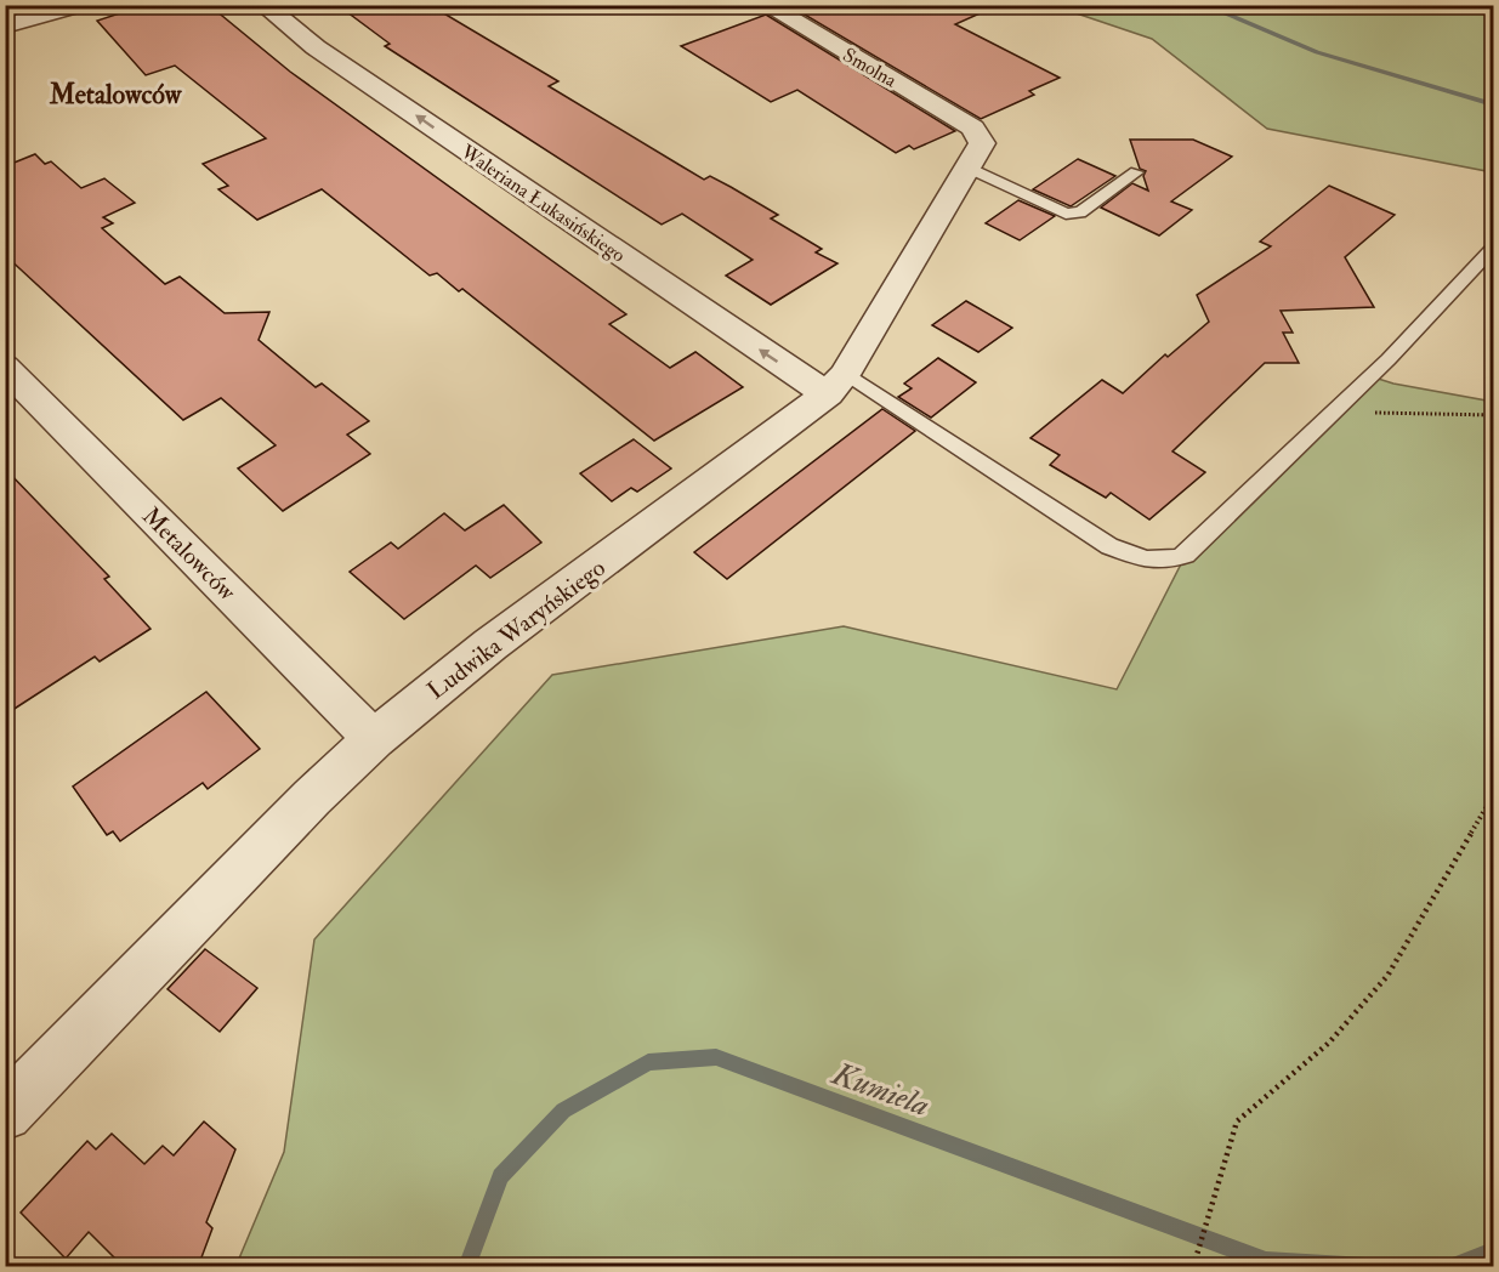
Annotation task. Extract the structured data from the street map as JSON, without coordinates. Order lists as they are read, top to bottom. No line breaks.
{"streets":{"street":["Smolna","Waleriana Łukasińskiego","Metalowców","Ludwika Waryńskiego"]},"crossings":[["Smolna","Ludwika Waryńskiego"],["Waleriana Łukasińskiego","Ludwika Waryńskiego"],["Metalowców","Ludwika Waryńskiego"]],"one_way":["Waleriana Łukasińskiego"],"districts":["Metalowców"],"water":["Kumiela"]}
